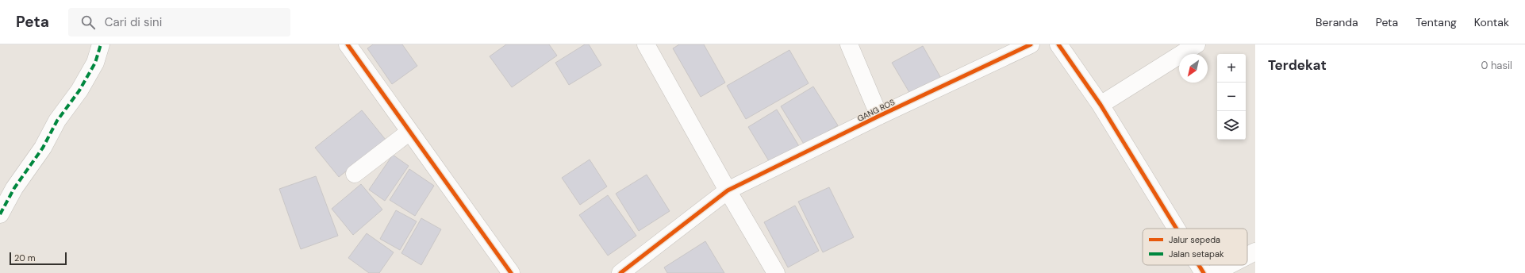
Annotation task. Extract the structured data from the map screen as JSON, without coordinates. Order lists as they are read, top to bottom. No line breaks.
{"streets":{"street":["GANG ROS"]},"legend":["Jalur sepeda","Jalan setapak"],"scale_bar":"20 m","north":"bottom left","page":{"header":"Peta","search":"Cari di sini","nav":["Beranda","Peta","Tentang","Kontak"],"heading":["Terdekat","0 hasil"],"map_buttons":["+","−"],"scale":"20 m"}}
